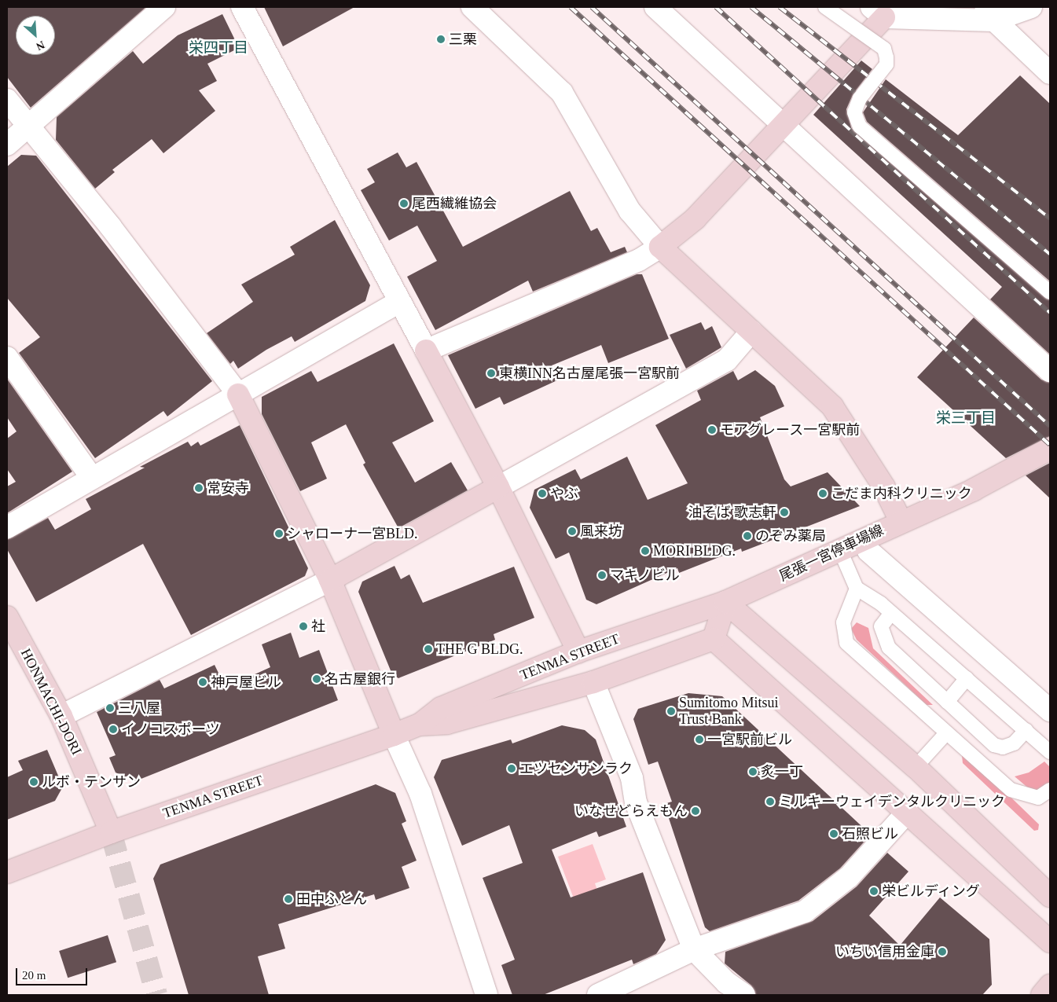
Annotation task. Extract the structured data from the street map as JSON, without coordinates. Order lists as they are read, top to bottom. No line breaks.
{"streets":{"street":["尾張一宮停車場線","TENMA STREET","HONMACHI-DORI"]},"crossings":[["尾張一宮停車場線","TENMA STREET"],["TENMA STREET","HONMACHI-DORI"]],"districts":["栄四丁目","栄三丁目"],"places":["三栗","尾西繊維協会","東横INN名古屋尾張一宮駅前","モアグレース一宮駅前","常安寺","やぶ","こだま内科クリニック","油そば 歌志軒","風来坊","シャローナ一宮BLD.","のぞみ薬局","MORI BLDG.","マキノビル","社","THE G BLDG.","名古屋銀行","神戸屋ビル","三八屋","Sumitomo Mitsui Trust Bank","イノコスポーツ","一宮駅前ビル","エツセンサンラク","炙一丁","ルボ・テンサン","ミルキーウェイデンタルクリニック","いなせどらえもん","石照ビル","栄ビルディング","田中ふとん","いちい信用金庫"],"scale_bar":"20 m","north":"bottom right"}
